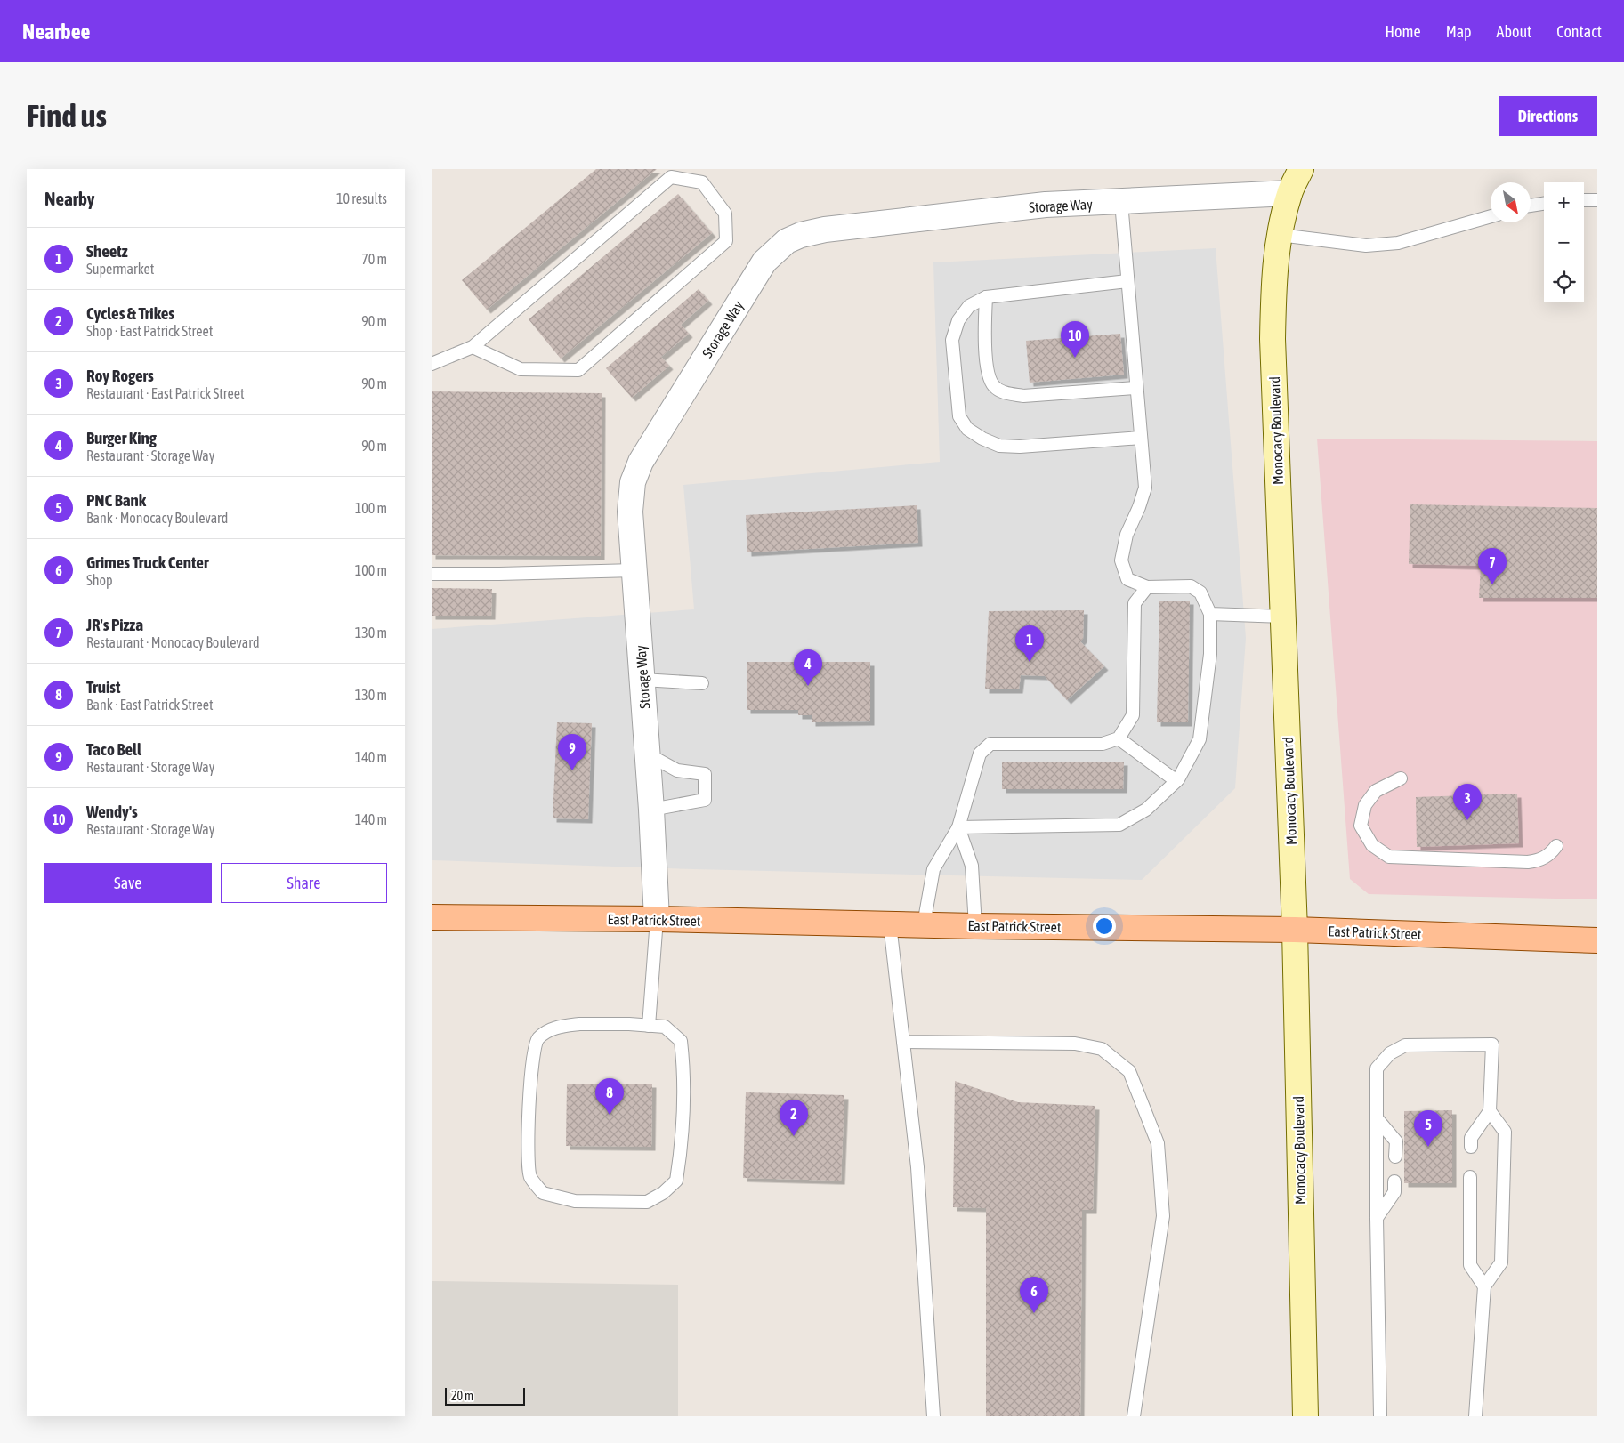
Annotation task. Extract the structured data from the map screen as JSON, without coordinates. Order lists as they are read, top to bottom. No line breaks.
{"streets":{"main road":["Monocacy Boulevard","East Patrick Street"],"street":["Storage Way"]},"crossings":[["Storage Way","Monocacy Boulevard"],["Storage Way","East Patrick Street"],["Monocacy Boulevard","East Patrick Street"]],"scale_bar":"20 m","north":"bottom right","page":{"header":"Nearbee","nav":["Home","Map","About","Contact"],"buttons":["Directions",["Save","Share"]],"title":"Find us","heading":["Nearby","10 results"],"map_buttons":["+","−"],"list":[{"mark":"1","name":"Sheetz","note":"Supermarket","value":"70 m"},{"mark":"2","name":"Cycles & Trikes","note":"Shop · East Patrick Street","value":"90 m"},{"mark":"3","name":"Roy Rogers","note":"Restaurant · East Patrick Street","value":"90 m"},{"mark":"4","name":"Burger King","note":"Restaurant · Storage Way","value":"90 m"},{"mark":"5","name":"PNC Bank","note":"Bank · Monocacy Boulevard","value":"100 m"},{"mark":"6","name":"Grimes Truck Center","note":"Shop","value":"100 m"},{"mark":"7","name":"JR's Pizza","note":"Restaurant · Monocacy Boulevard","value":"130 m"},{"mark":"8","name":"Truist","note":"Bank · East Patrick Street","value":"130 m"},{"mark":"9","name":"Taco Bell","note":"Restaurant · Storage Way","value":"140 m"},{"mark":"10","name":"Wendy's","note":"Restaurant · Storage Way","value":"140 m"}],"pins":["10","7","1","4","9","3","8","2","5","6"],"scale":"20 m"}}
